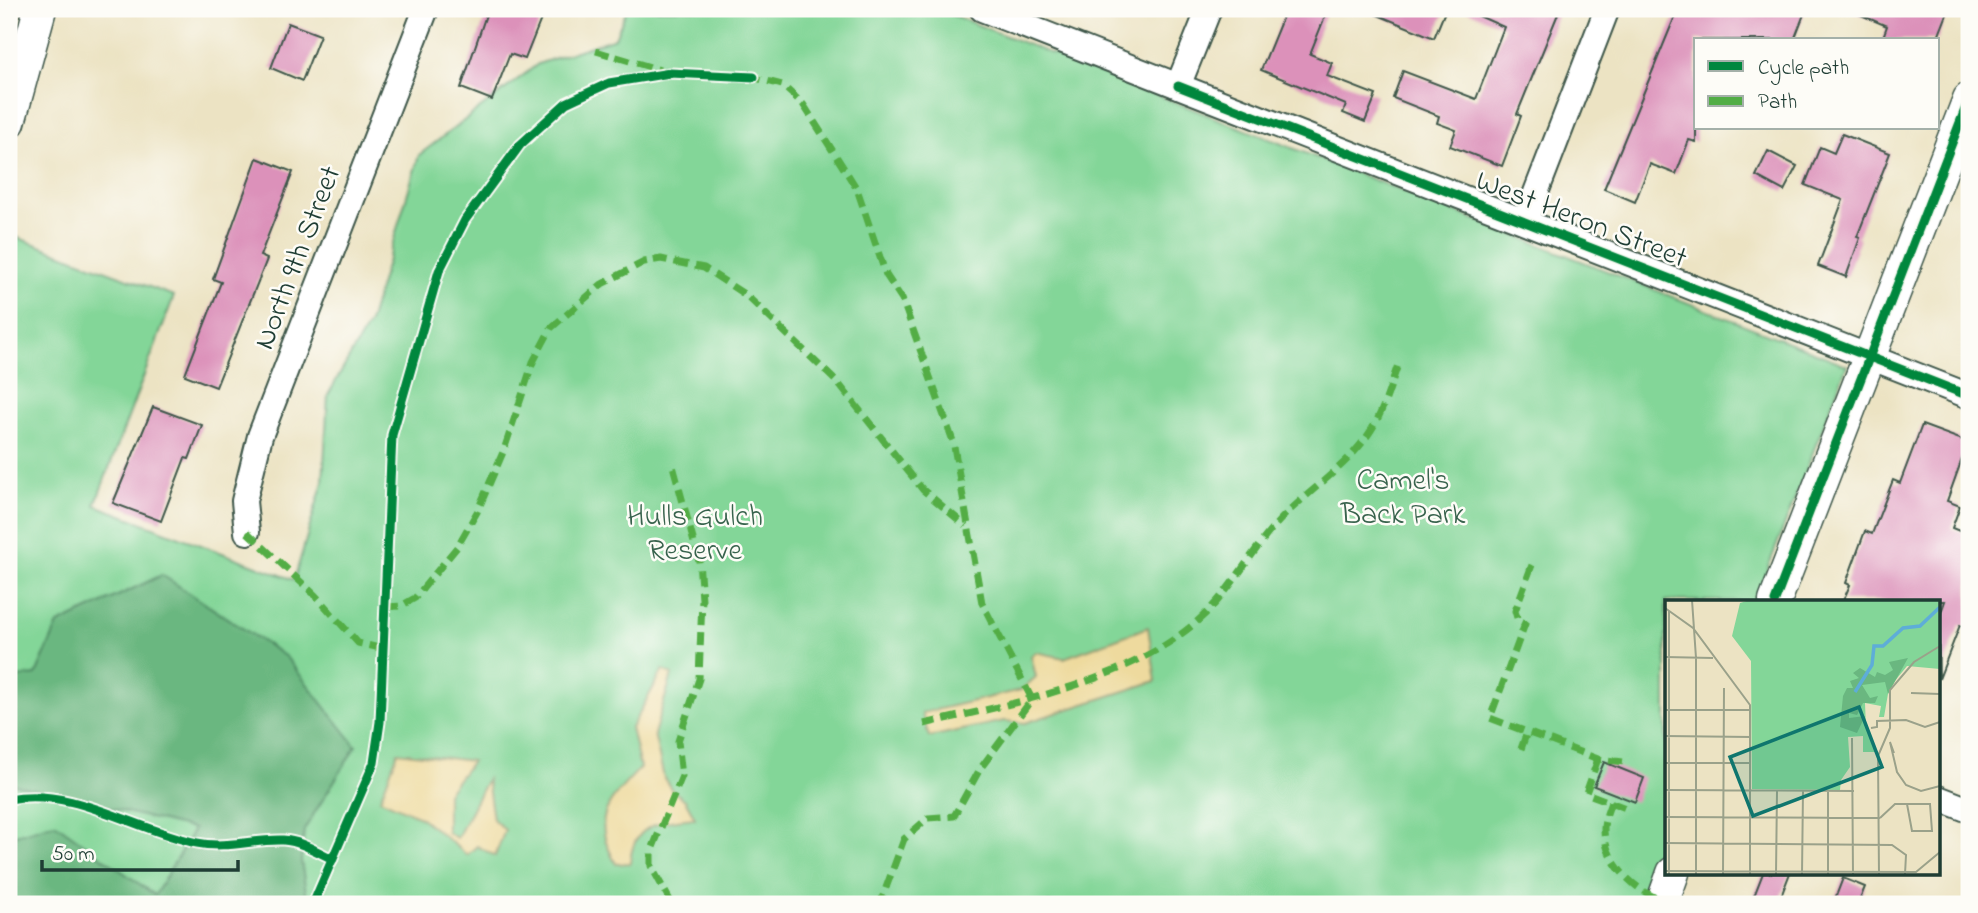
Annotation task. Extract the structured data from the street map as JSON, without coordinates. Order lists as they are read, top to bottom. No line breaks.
{"streets":{"street":["West Heron Street","North 9th Street"]},"parks":["Camel's Back Park","Hulls Gulch Reserve"],"legend":["Cycle path","Path"],"scale_bar":"50 m"}
